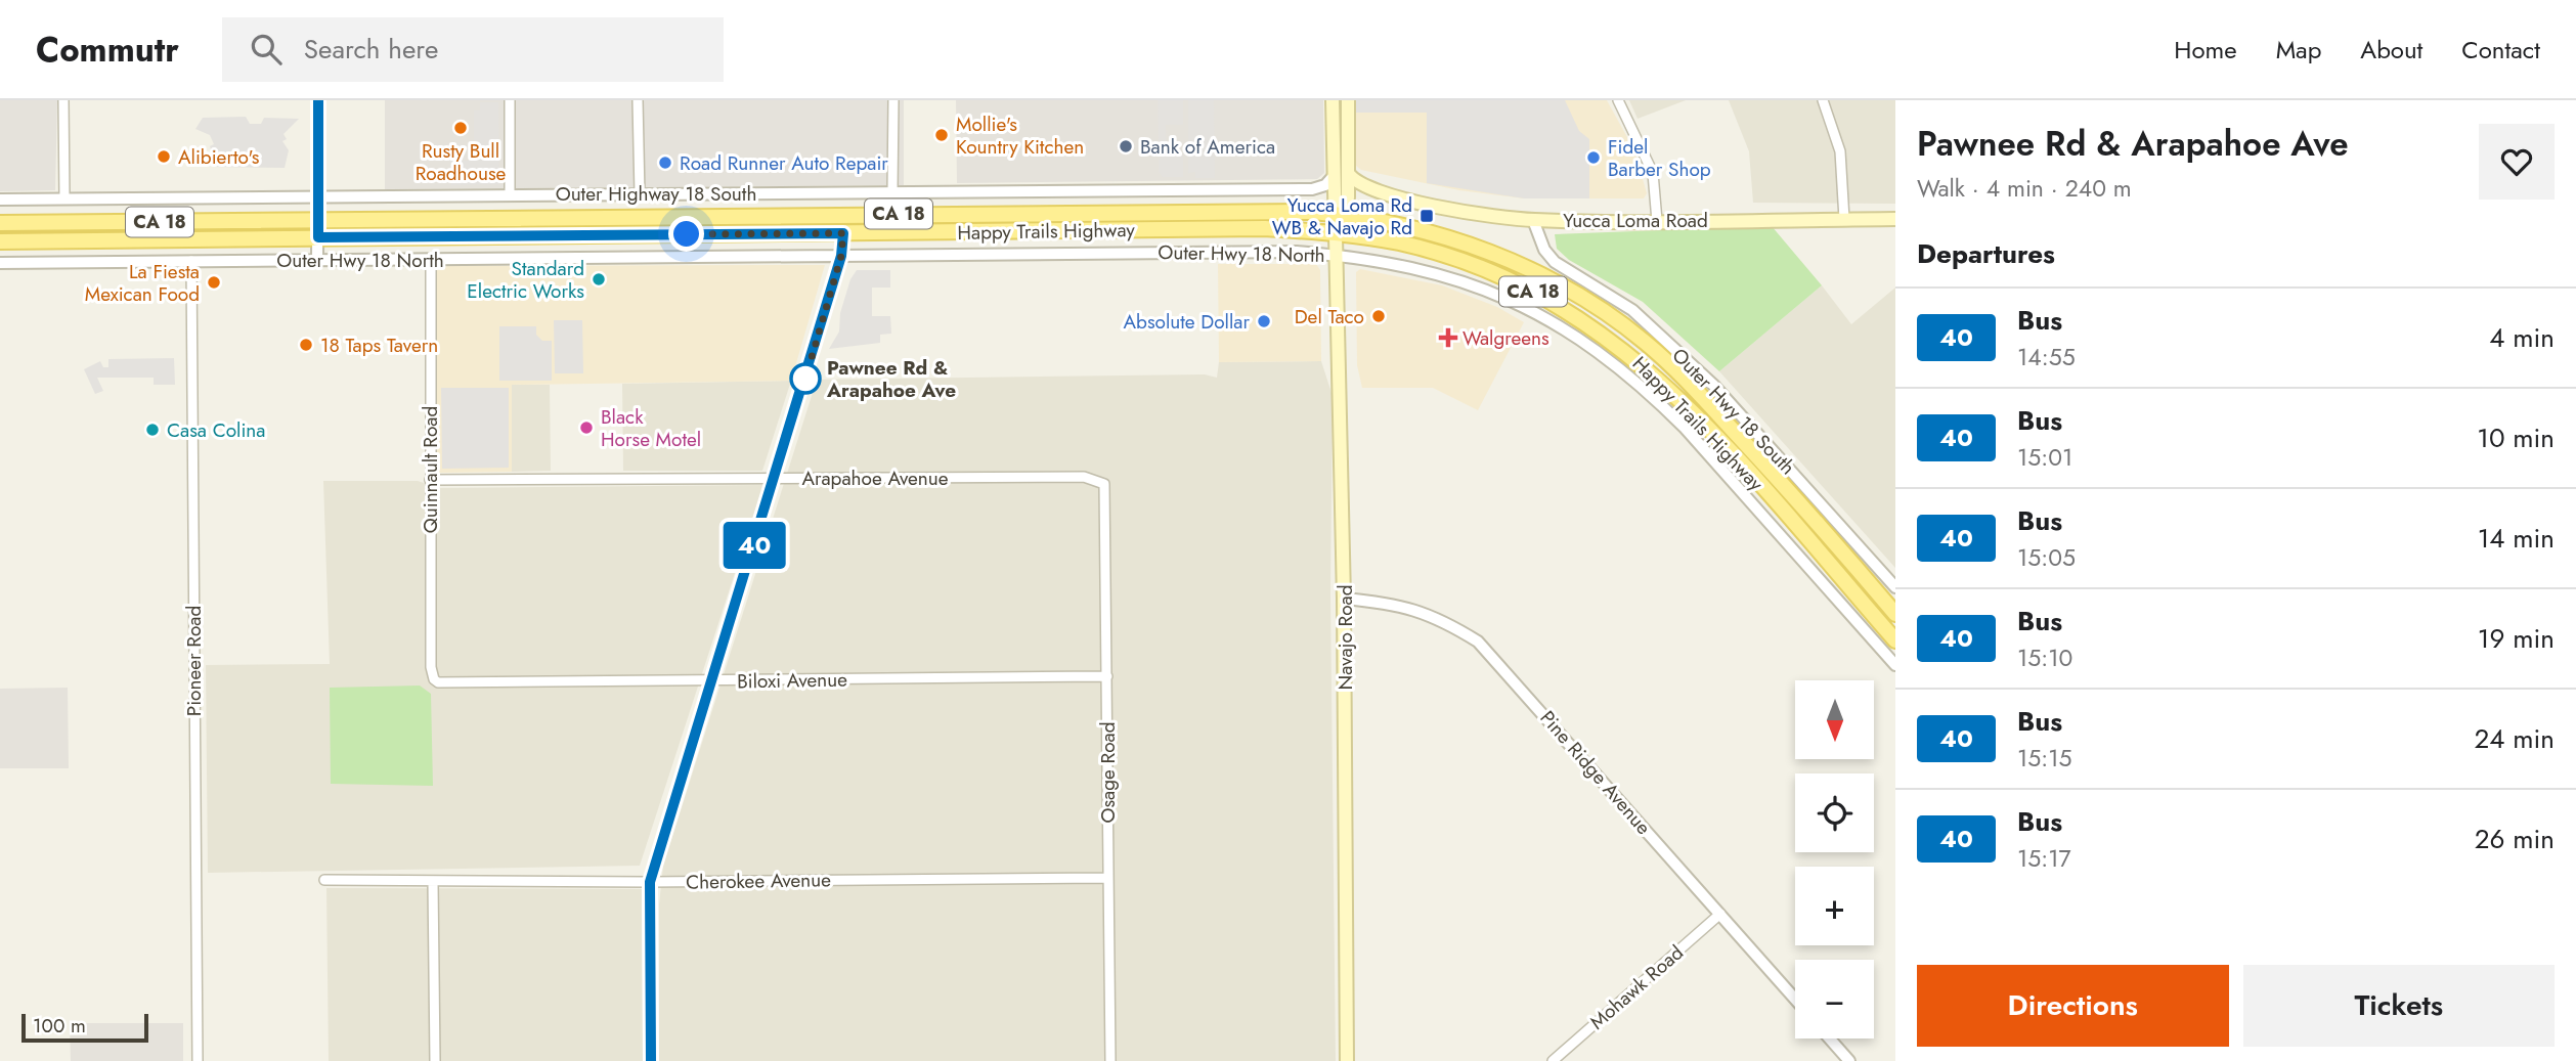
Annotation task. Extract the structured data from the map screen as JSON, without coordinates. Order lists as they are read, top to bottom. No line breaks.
{"streets":{"main road":["CA 18","Yucca Loma Road","Happy Trails Highway","Navajo Road"],"street":["Outer Highway 18 South","Outer Hwy 18 North","Outer Hwy 18 South","Quinnault Road","Arapahoe Avenue","Pioneer Road","Biloxi Avenue","Osage Road","Pine Ridge Avenue","Cherokee Avenue","Mohawk Road"]},"crossings":[["Yucca Loma Road","Outer Hwy 18 South"],["Happy Trails Highway","Navajo Road"],["Outer Hwy 18 North","Quinnault Road"],["Outer Hwy 18 North","Navajo Road"],["Outer Hwy 18 North","Pioneer Road"],["Quinnault Road","Arapahoe Avenue"],["Quinnault Road","Biloxi Avenue"],["Arapahoe Avenue","Osage Road"],["Navajo Road","Pine Ridge Avenue"],["Biloxi Avenue","Osage Road"],["Osage Road","Cherokee Avenue"],["Pine Ridge Avenue","Mohawk Road"]],"places":{"other":["Rusty Bull Roadhouse","Mollie's Kountry Kitchen","Bank of America","Alibierto's","Fidel Barber Shop","Road Runner Auto Repair","Standard Electric Works","La Fiesta Mexican Food","Del Taco","Absolute Dollar","18 Taps Tavern","Pawnee Rd & Arapahoe Ave","Black Horse Motel","Casa Colina"],"transit":["Yucca Loma Rd WB & Navajo Rd"],"health":["Walgreens"]},"lines":["bus line 40"],"scale_bar":"100 m","north":"bottom","page":{"header":"Commutr","search":"Search here","nav":["Home","Map","About","Contact"],"on_map":"40","heading":[["Pawnee Rd & Arapahoe Ave","Walk · 4 min · 240 m"],"Departures"],"list":[{"mark":"40","name":"Bus","note":"14:55","value":"4 min"},{"mark":"40","name":"Bus","note":"15:01","value":"10 min"},{"mark":"40","name":"Bus","note":"15:05","value":"14 min"},{"mark":"40","name":"Bus","note":"15:10","value":"19 min"},{"mark":"40","name":"Bus","note":"15:15","value":"24 min"},{"mark":"40","name":"Bus","note":"15:17","value":"26 min"}],"map_buttons":["+","−"],"buttons":["Directions","Tickets"],"scale":"100 m"}}
